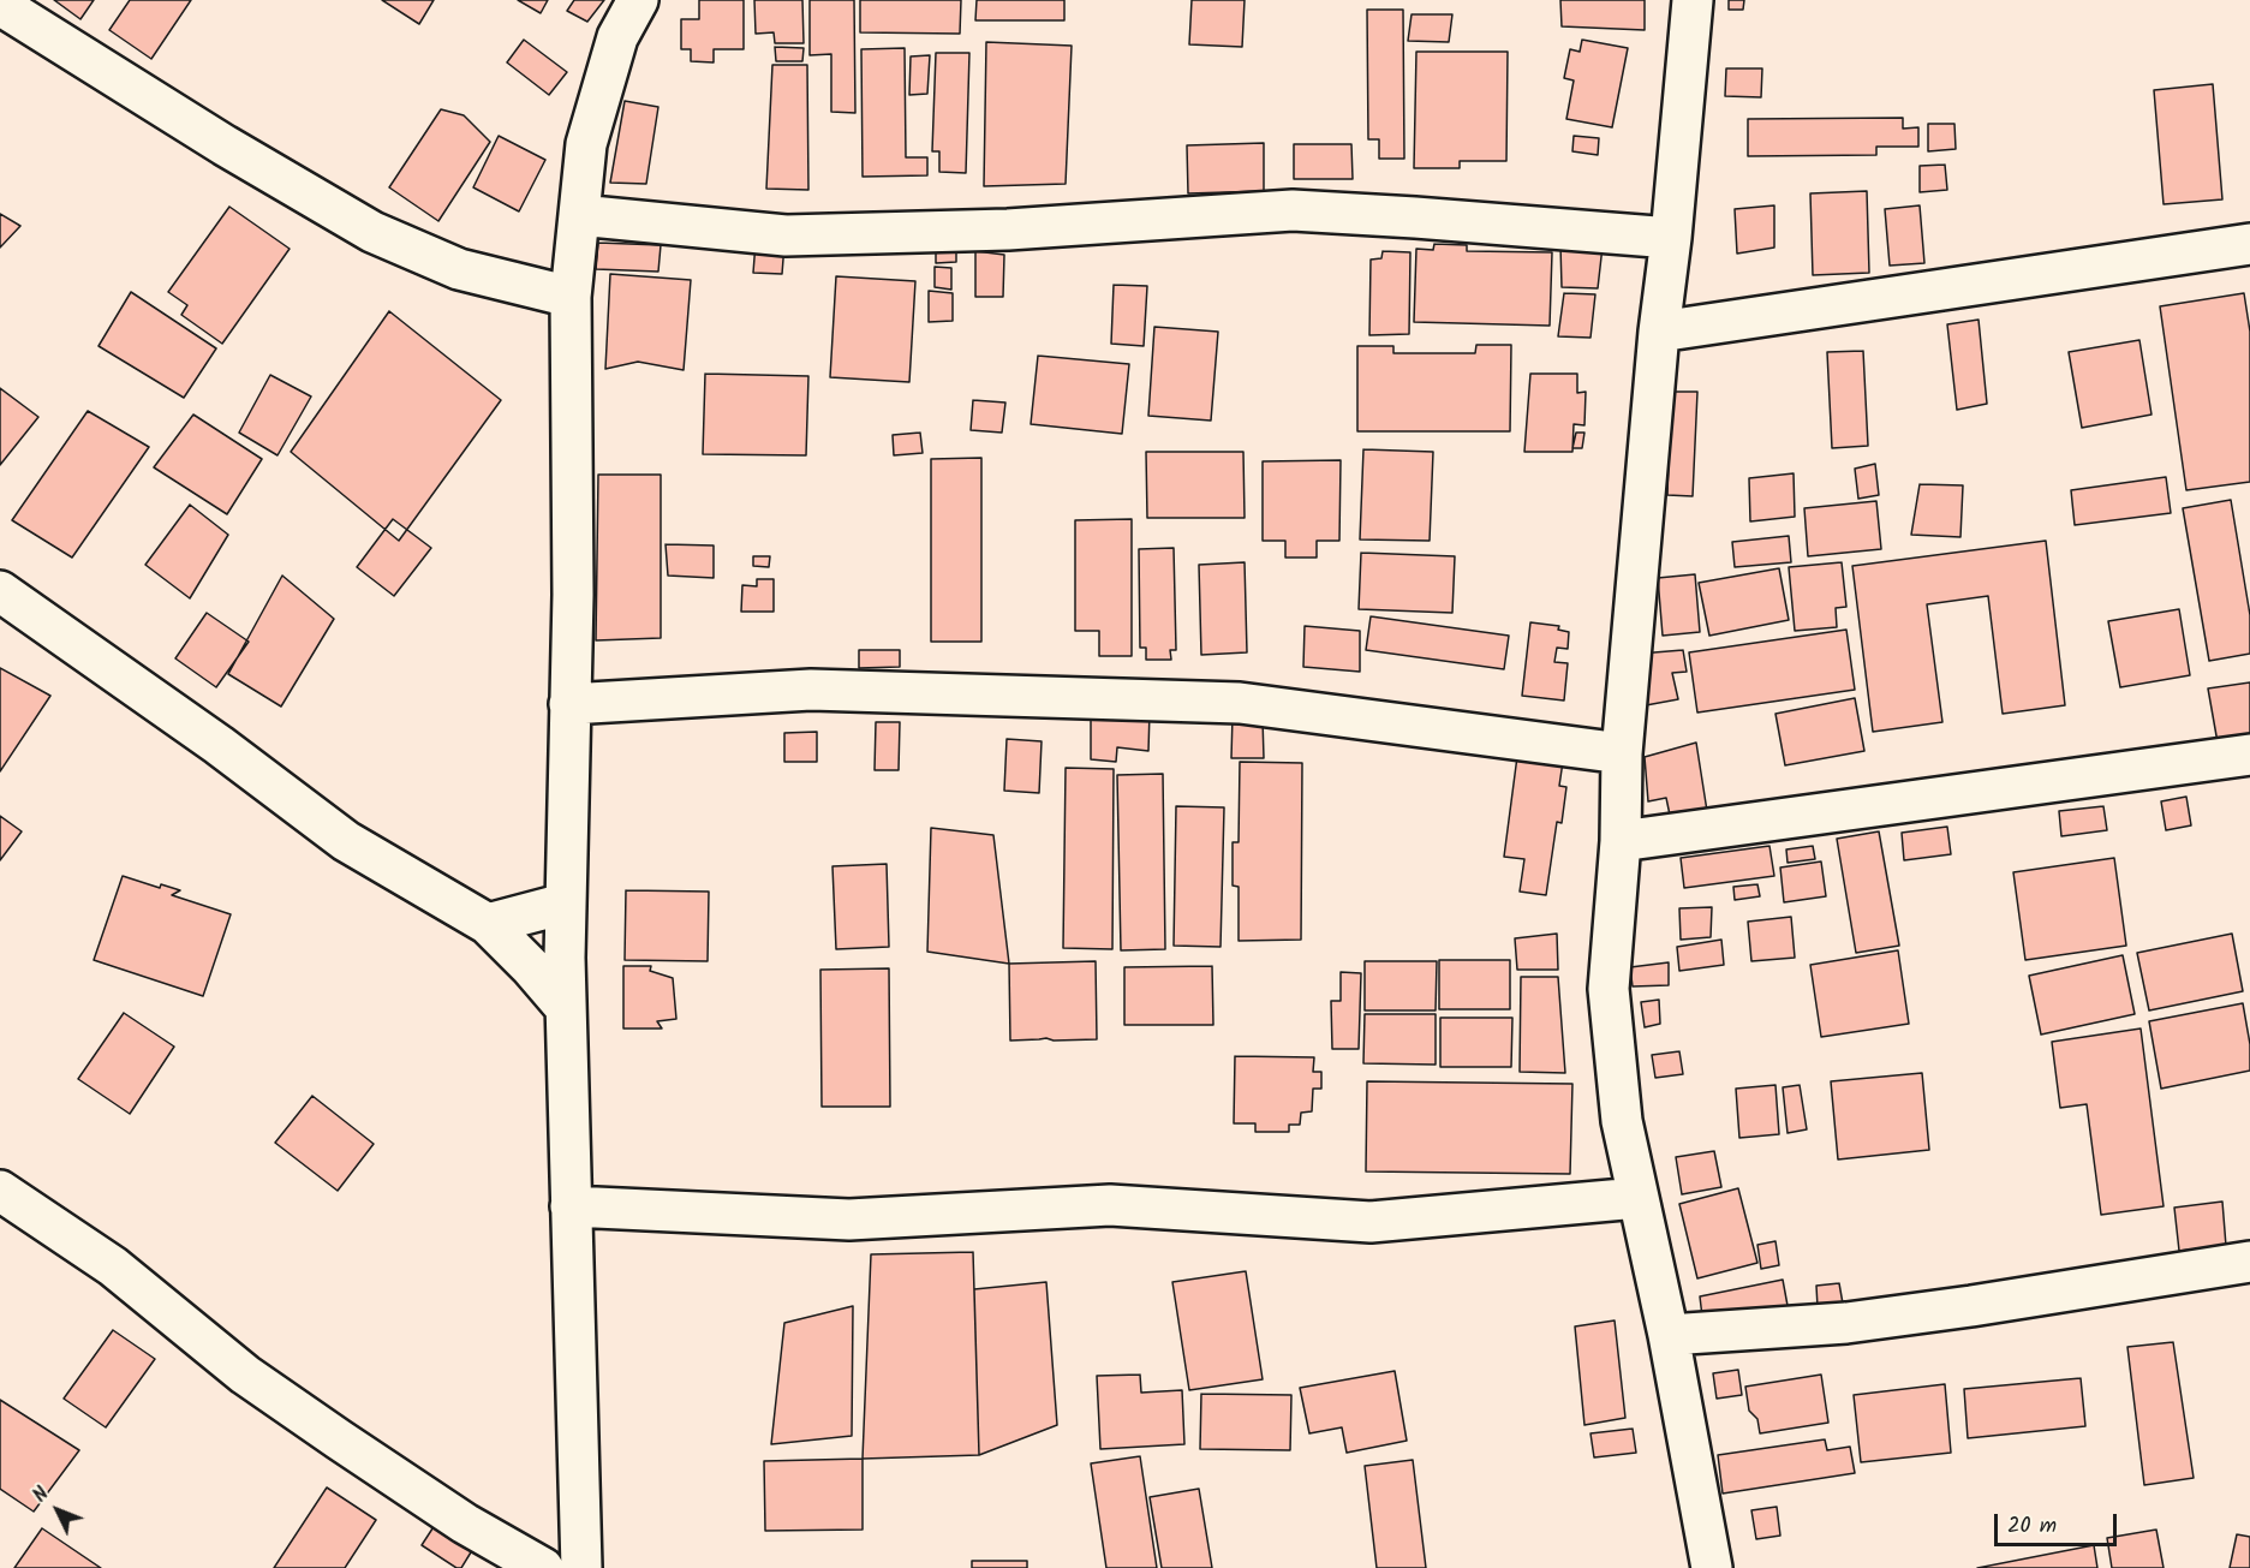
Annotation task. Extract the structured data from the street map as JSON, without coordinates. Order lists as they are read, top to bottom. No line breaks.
{"scale_bar":"20 m","north":"top left"}
